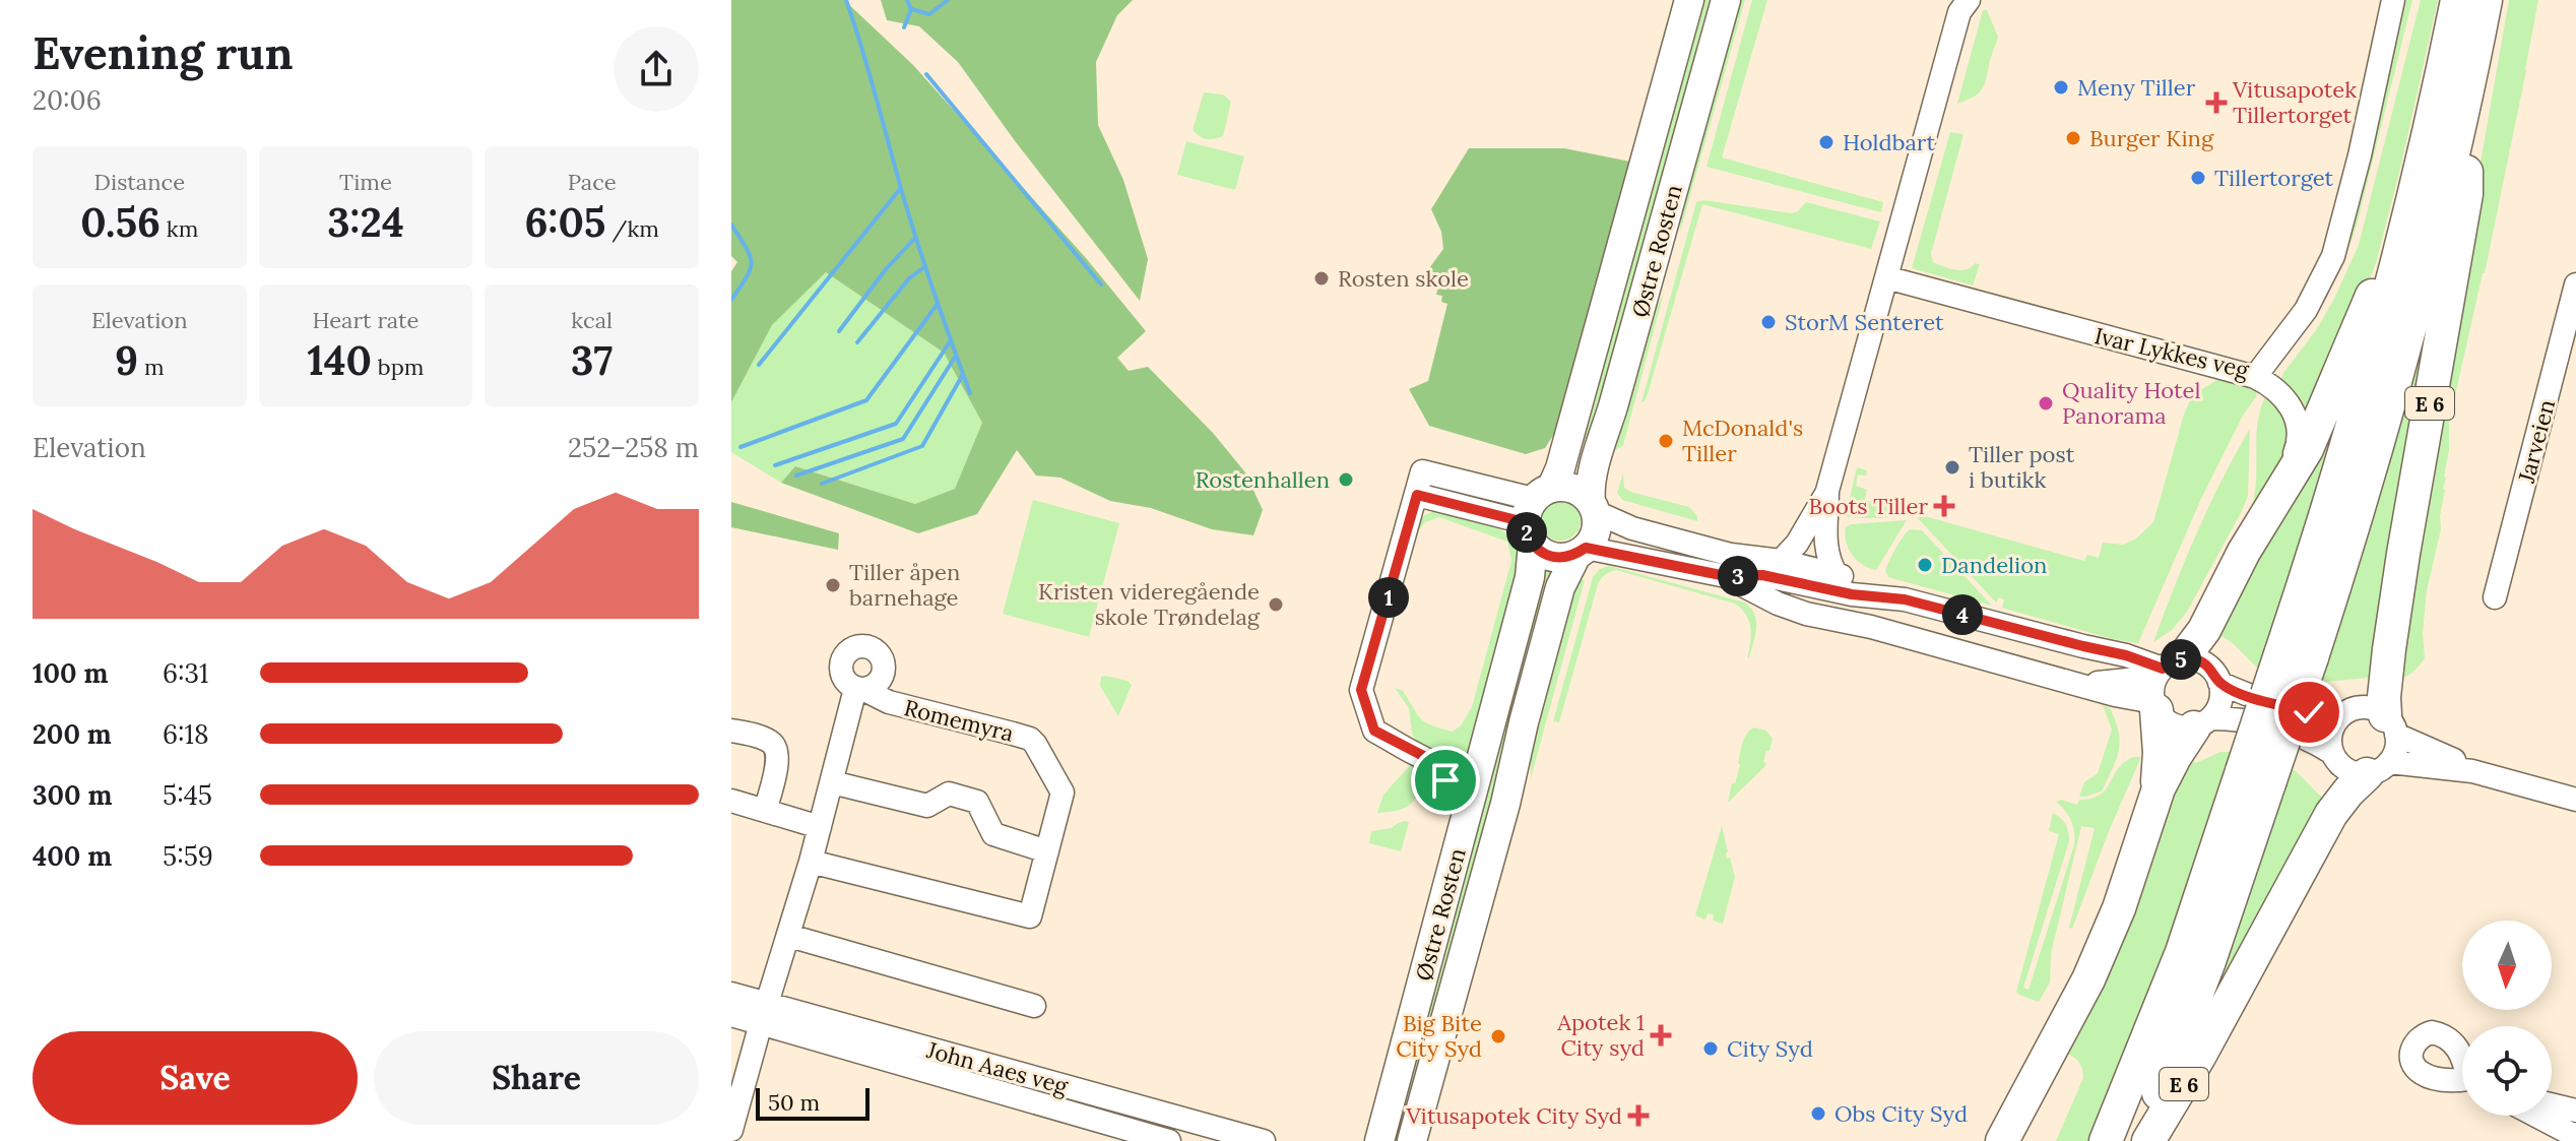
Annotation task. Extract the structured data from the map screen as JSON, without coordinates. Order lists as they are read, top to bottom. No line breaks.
{"streets":{"highway":["E 6"],"main road":["Østre Rosten"],"street":["Ivar Lykkes veg","Jarveien","Romemyra","John Aaes veg"]},"crossings":[["Romemyra","John Aaes veg"]],"places":{"other":["Meny Tiller","Burger King","Holdbart","Tillertorget","Rosten skole","StorM Senteret","Quality Hotel Panorama","McDonald's Tiller","Tiller post i butikk","Rostenhallen","Dandelion","Tiller åpen barnehage","Kristen videregående skole Trøndelag","Big Bite City Syd","City Syd","Obs City Syd"],"health":["Vitusapotek Tillertorget","Boots Tiller","Apotek 1 City syd","Vitusapotek City Syd"]},"scale_bar":"50 m","north":"bottom","page":{"heading":["Evening run","20:06"],"stats":[["Distance","0.56 km"],["Time","3:24"],["Pace","6:05 /km"],["Elevation","9 m"],["Heart rate","140 bpm"],["kcal","37"]],"chart":["Elevation","252–258 m"],"pins":["2","3","1","4","5"],"list":[{"name":"100 m","note":"6:31"},{"name":"200 m","note":"6:18"},{"name":"300 m","note":"5:45"},{"name":"400 m","note":"5:59"}],"buttons":["Save","Share"],"scale":"50 m"}}
